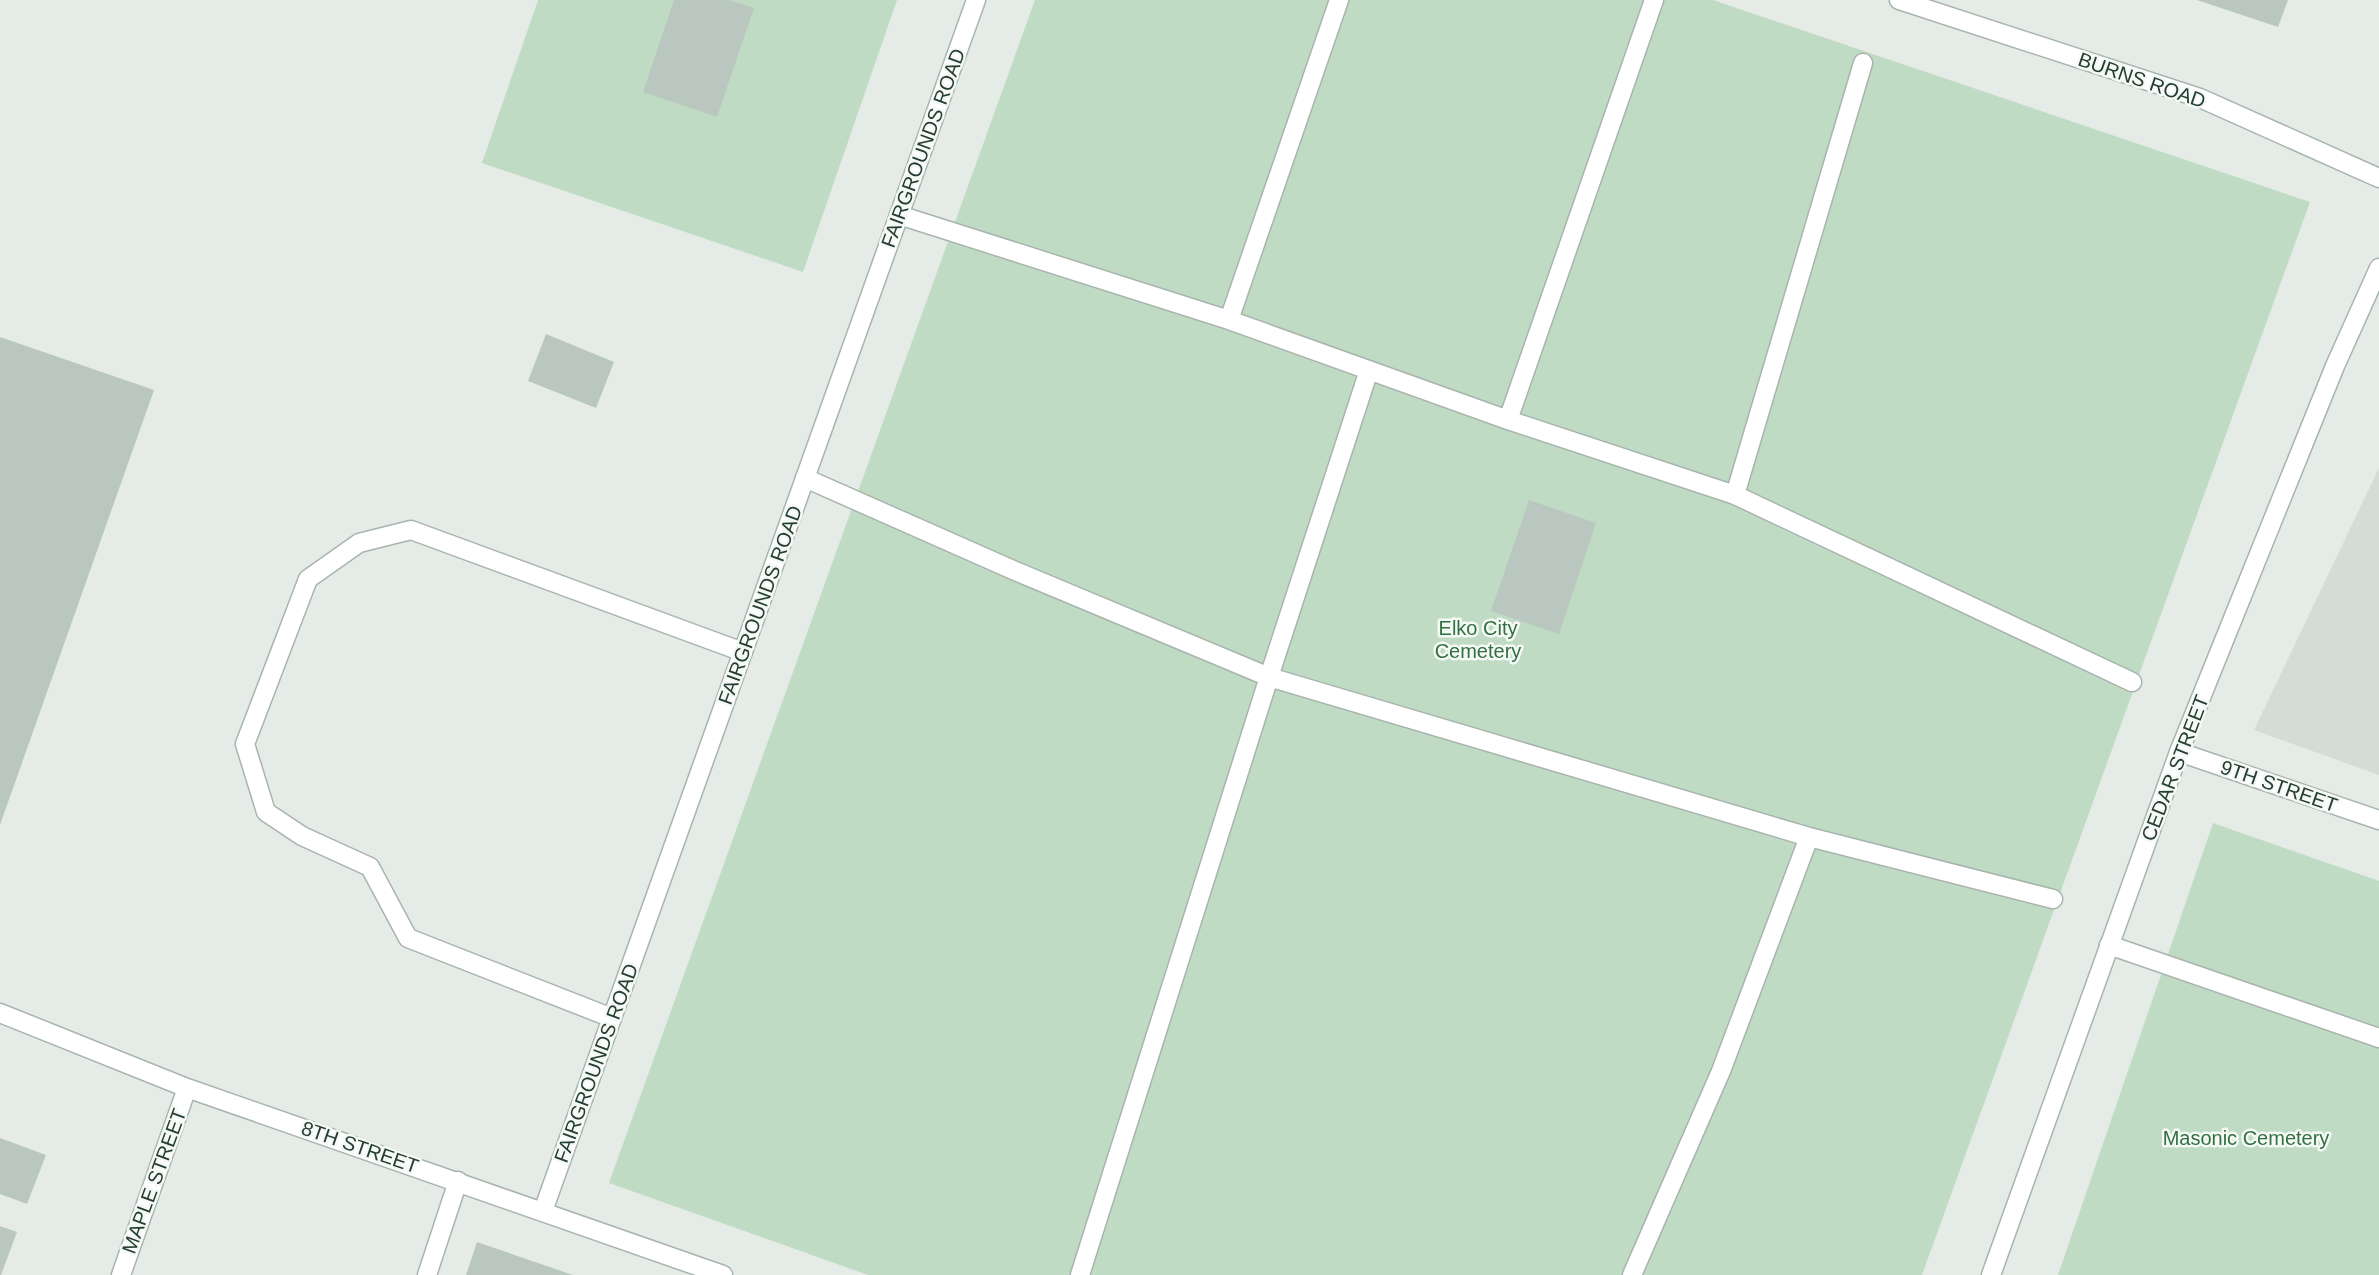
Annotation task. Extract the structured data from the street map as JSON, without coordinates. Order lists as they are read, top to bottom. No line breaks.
{"streets":{"street":["BURNS ROAD","FAIRGROUNDS ROAD","CEDAR STREET","9TH STREET","8TH STREET","MAPLE STREET"]},"crossings":[["FAIRGROUNDS ROAD","8TH STREET"],["CEDAR STREET","9TH STREET"],["8TH STREET","MAPLE STREET"]],"parks":["Elko City Cemetery","Masonic Cemetery"]}
